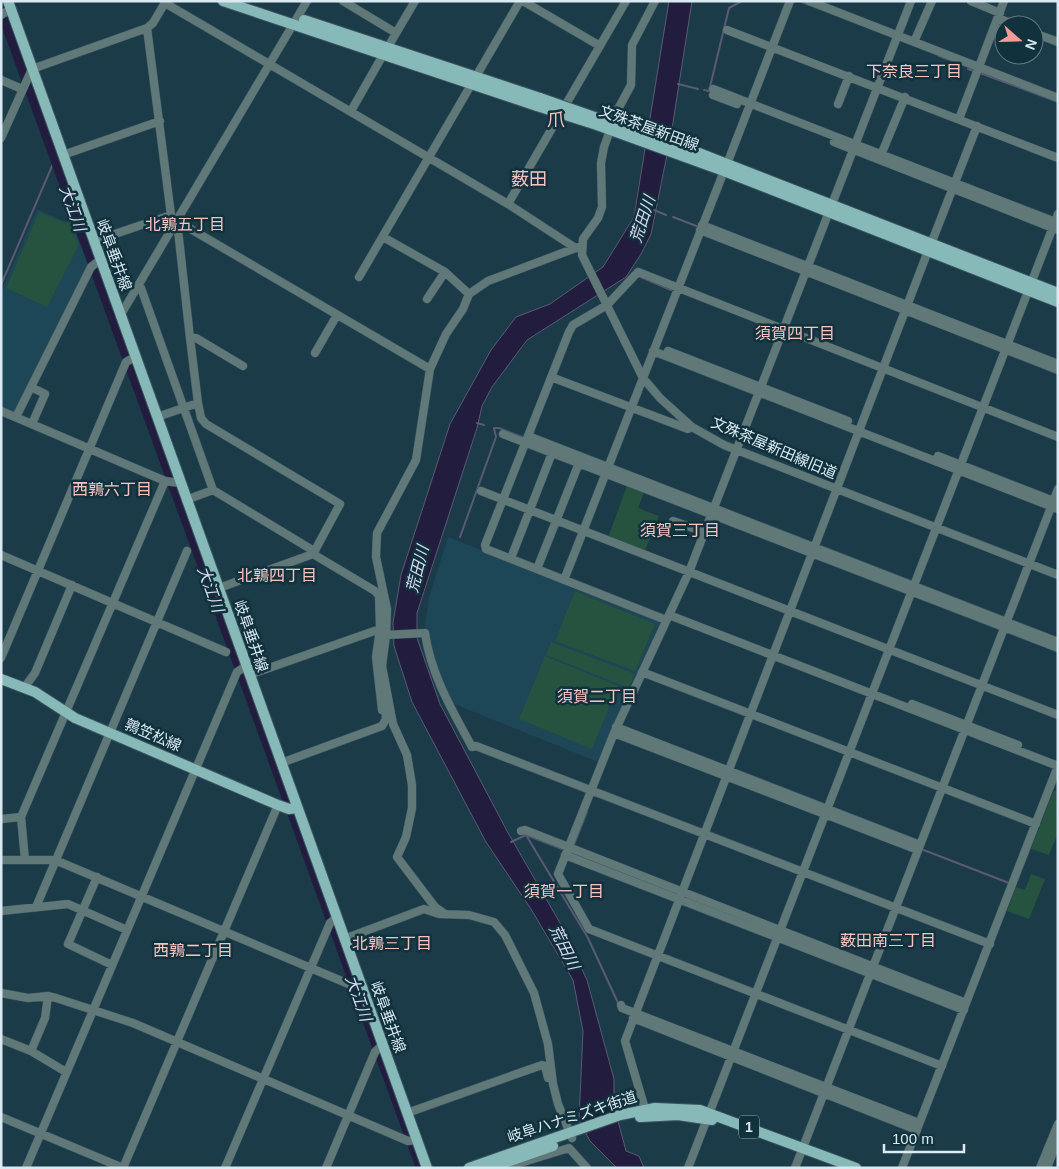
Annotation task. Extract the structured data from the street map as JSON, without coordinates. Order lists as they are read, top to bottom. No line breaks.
{"streets":{"main road":["文殊茶屋新田線","岐阜垂井線","鶉笠松線","岐阜ハナミズキ街道","1"],"street":["文殊茶屋新田線旧道"]},"crossings":[["岐阜垂井線","鶉笠松線"]],"districts":["下奈良三丁目","爪","薮田","北鶉五丁目","須賀四丁目","西鶉六丁目","須賀三丁目","北鶉四丁目","須賀二丁目","須賀一丁目","薮田南三丁目","北鶉三丁目","西鶉二丁目"],"water":["大江川","荒田川"],"scale_bar":"100 m","north":"right"}
